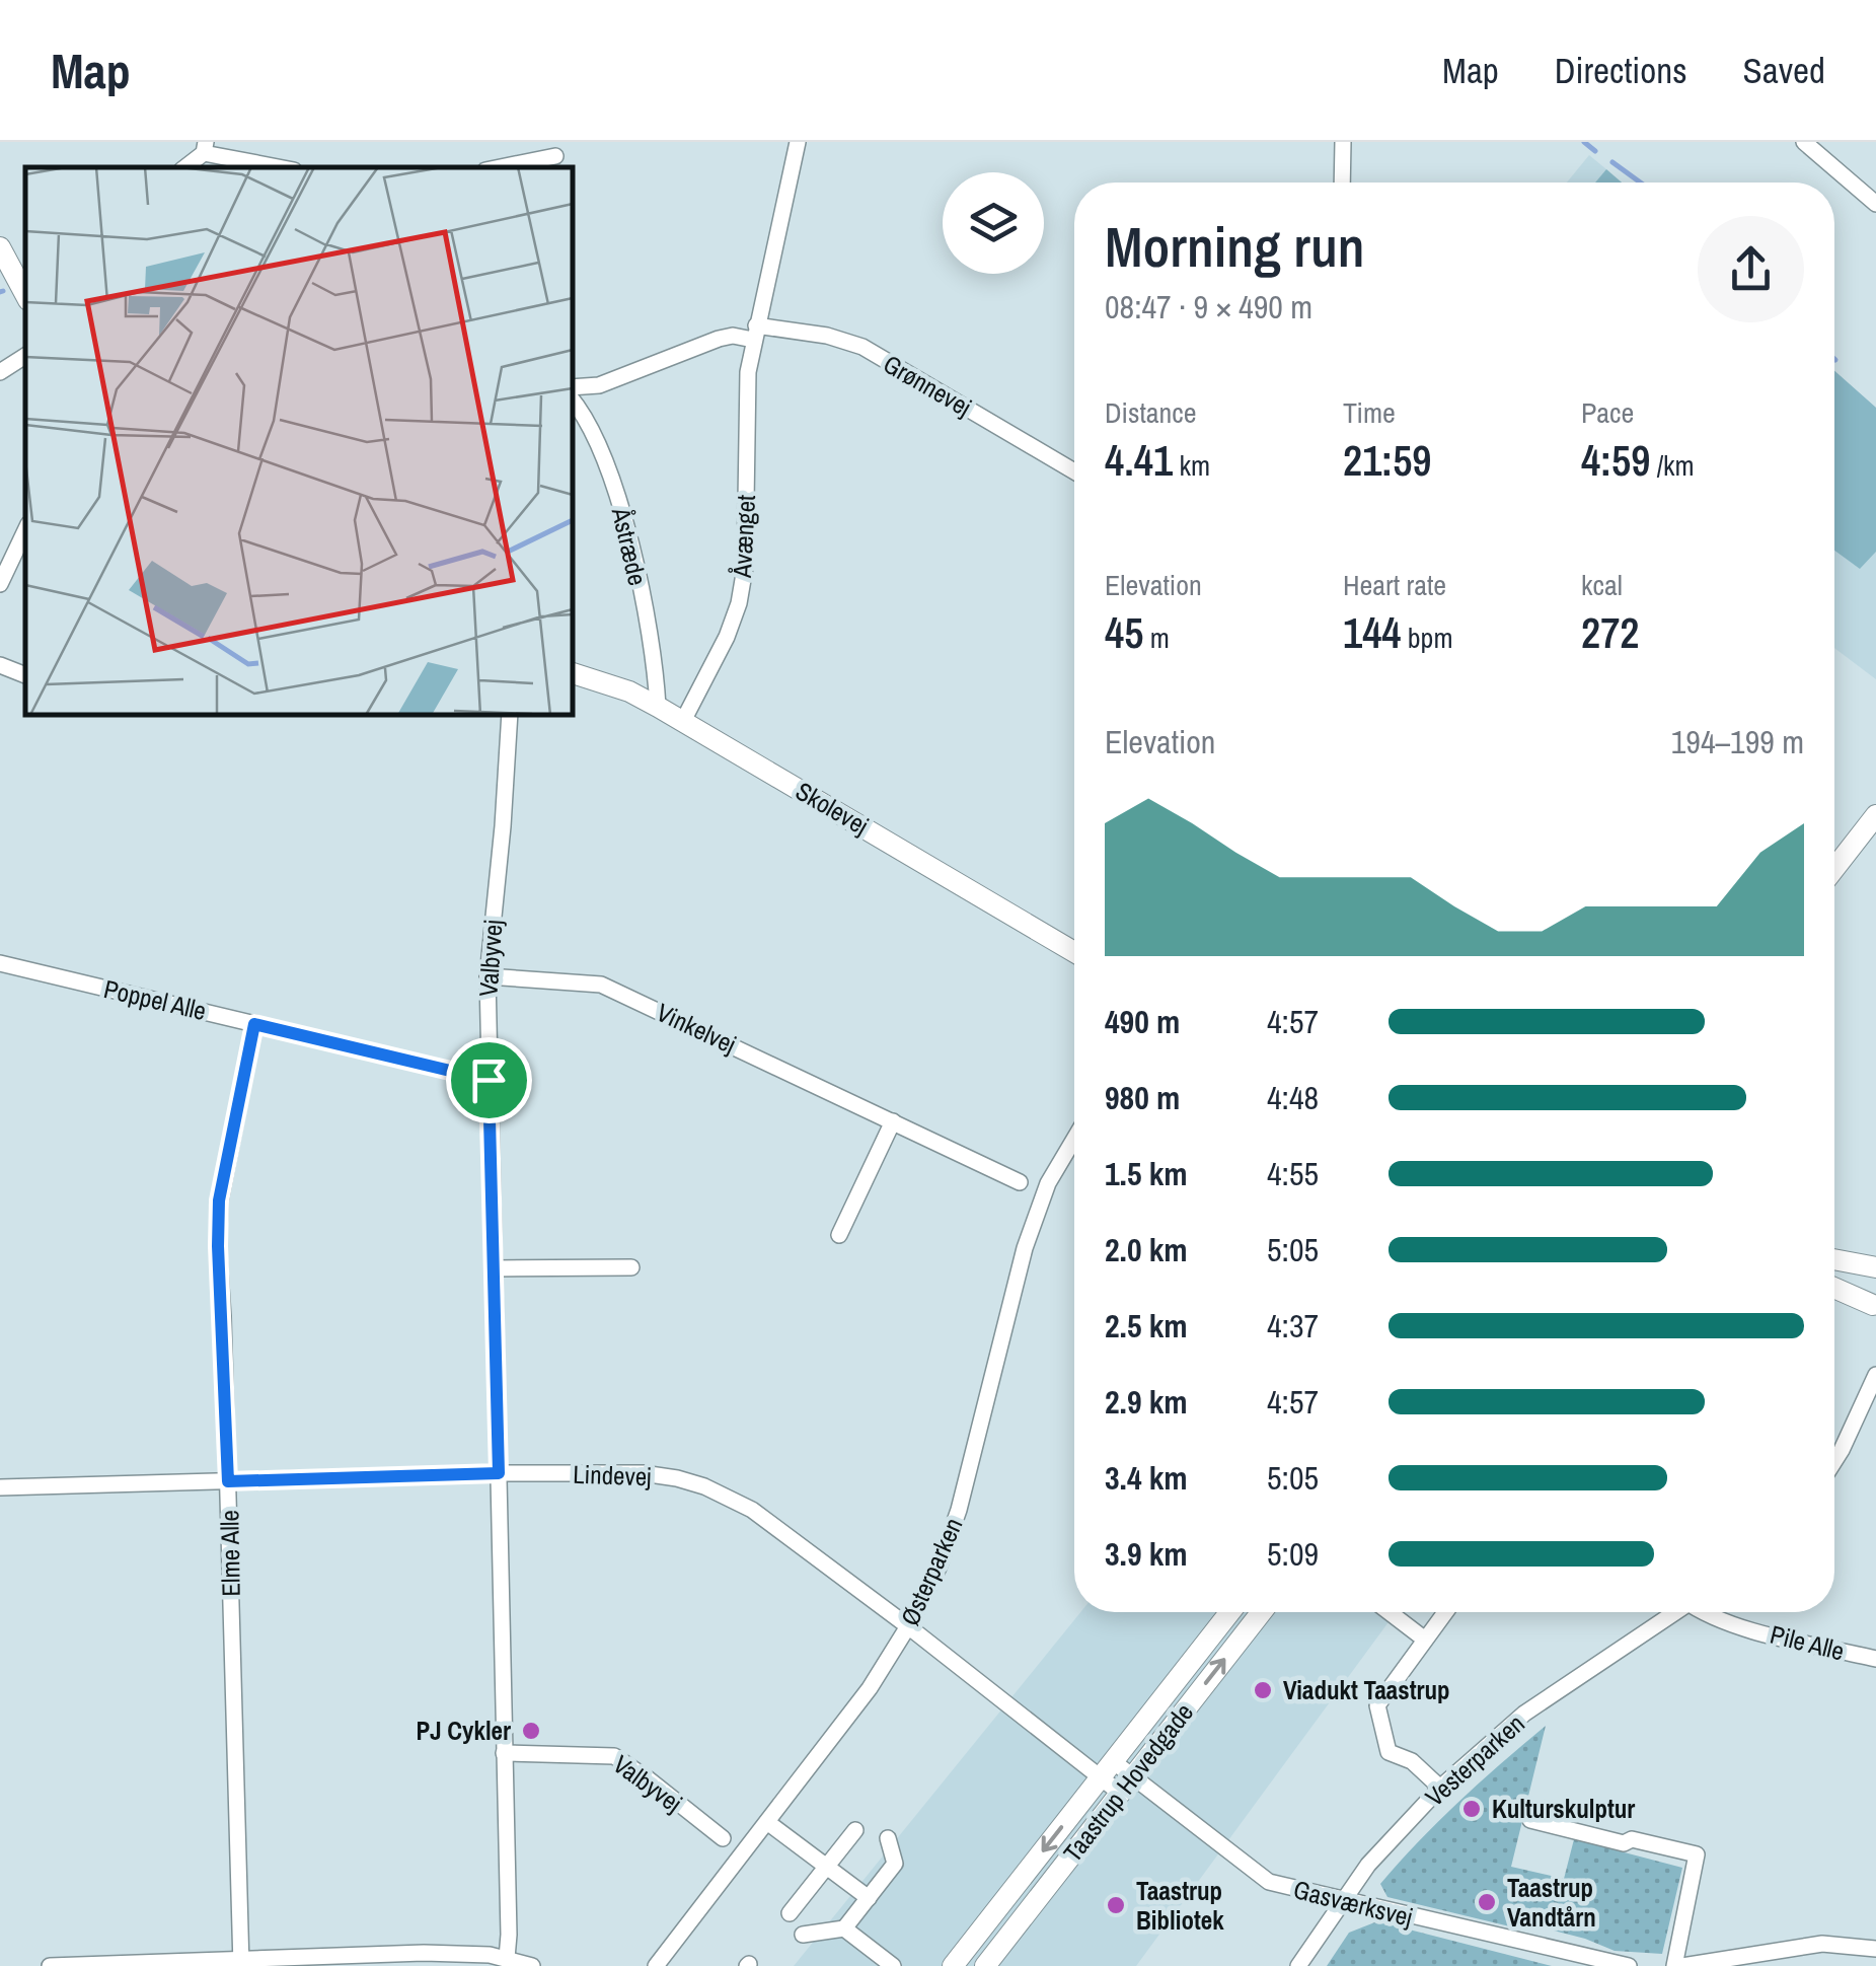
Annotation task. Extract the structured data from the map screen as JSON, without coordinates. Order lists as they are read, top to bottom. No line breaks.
{"streets":{"street":["Grønnevej","Åvænget","Åstræde","Skolevej","Valbyvej","Poppel Alle","Vinkelvej","Lindevej","Elme Alle","Østerparken","Pile Alle","Vesterparken","Taastrup Hovedgade","Gasværksvej"]},"crossings":[["Grønnevej","Åvænget"],["Åvænget","Skolevej"],["Åstræde","Skolevej"],["Valbyvej","Poppel Alle"],["Valbyvej","Vinkelvej"],["Valbyvej","Lindevej"],["Poppel Alle","Elme Alle"],["Lindevej","Elme Alle"],["Lindevej","Østerparken"],["Lindevej","Taastrup Hovedgade"],["Lindevej","Gasværksvej"],["Vesterparken","Gasværksvej"],["Taastrup Hovedgade","Gasværksvej"]],"places":["Viadukt Taastrup","PJ Cykler","Kulturskulptur","Taastrup Vandtårn","Taastrup Bibliotek"],"page":{"header":"Map","nav":["Map","Directions","Saved"],"heading":["Morning run","08:47 · 9 × 490 m"],"stats":[["Distance","4.41 km"],["Time","21:59"],["Pace","4:59 /km"],["Elevation","45 m"],["Heart rate","144 bpm"],["kcal","272"]],"chart":["Elevation","194–199 m"],"list":[{"name":"490 m","note":"4:57"},{"name":"980 m","note":"4:48"},{"name":"1.5 km","note":"4:55"},{"name":"2.0 km","note":"5:05"},{"name":"2.5 km","note":"4:37"},{"name":"2.9 km","note":"4:57"},{"name":"3.4 km","note":"5:05"},{"name":"3.9 km","note":"5:09"}]}}
